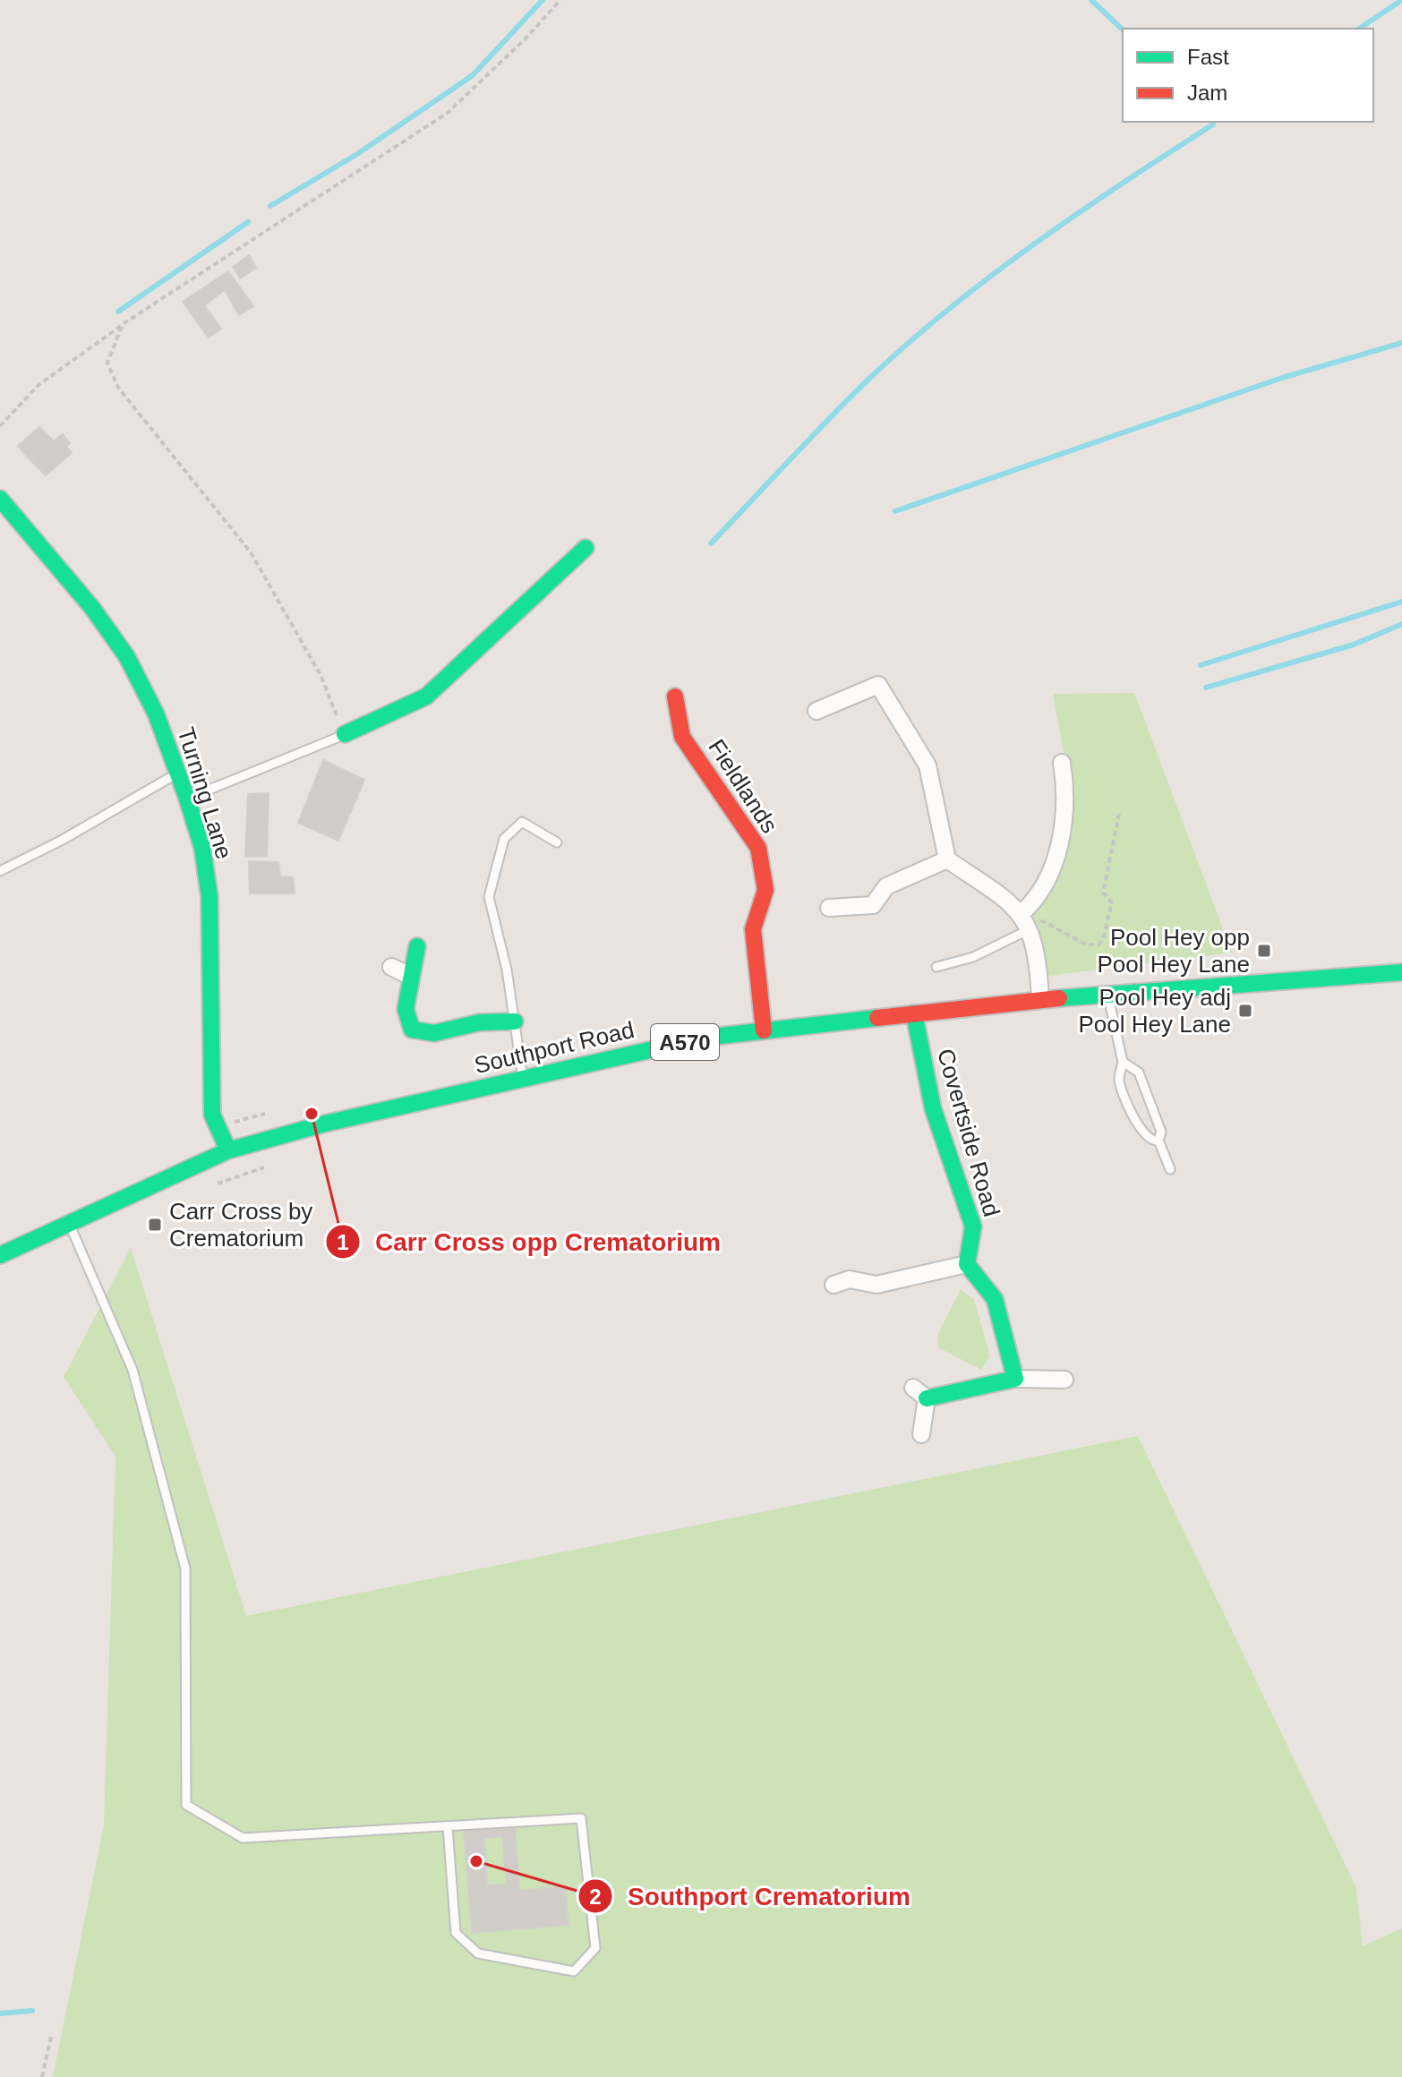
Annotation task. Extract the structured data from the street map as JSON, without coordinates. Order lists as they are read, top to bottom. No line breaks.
{"streets":{"main road":["Fieldlands","Turning Lane","A570","Southport Road","Covertside Road"]},"crossings":[["Fieldlands","Southport Road"],["Turning Lane","Southport Road"],["Southport Road","Covertside Road"]],"places":{"transit":["Pool Hey opp Pool Hey Lane","Pool Hey adj Pool Hey Lane","Carr Cross by Crematorium"],"other":["Carr Cross opp Crematorium","Southport Crematorium"]},"legend":["Fast","Jam"]}
